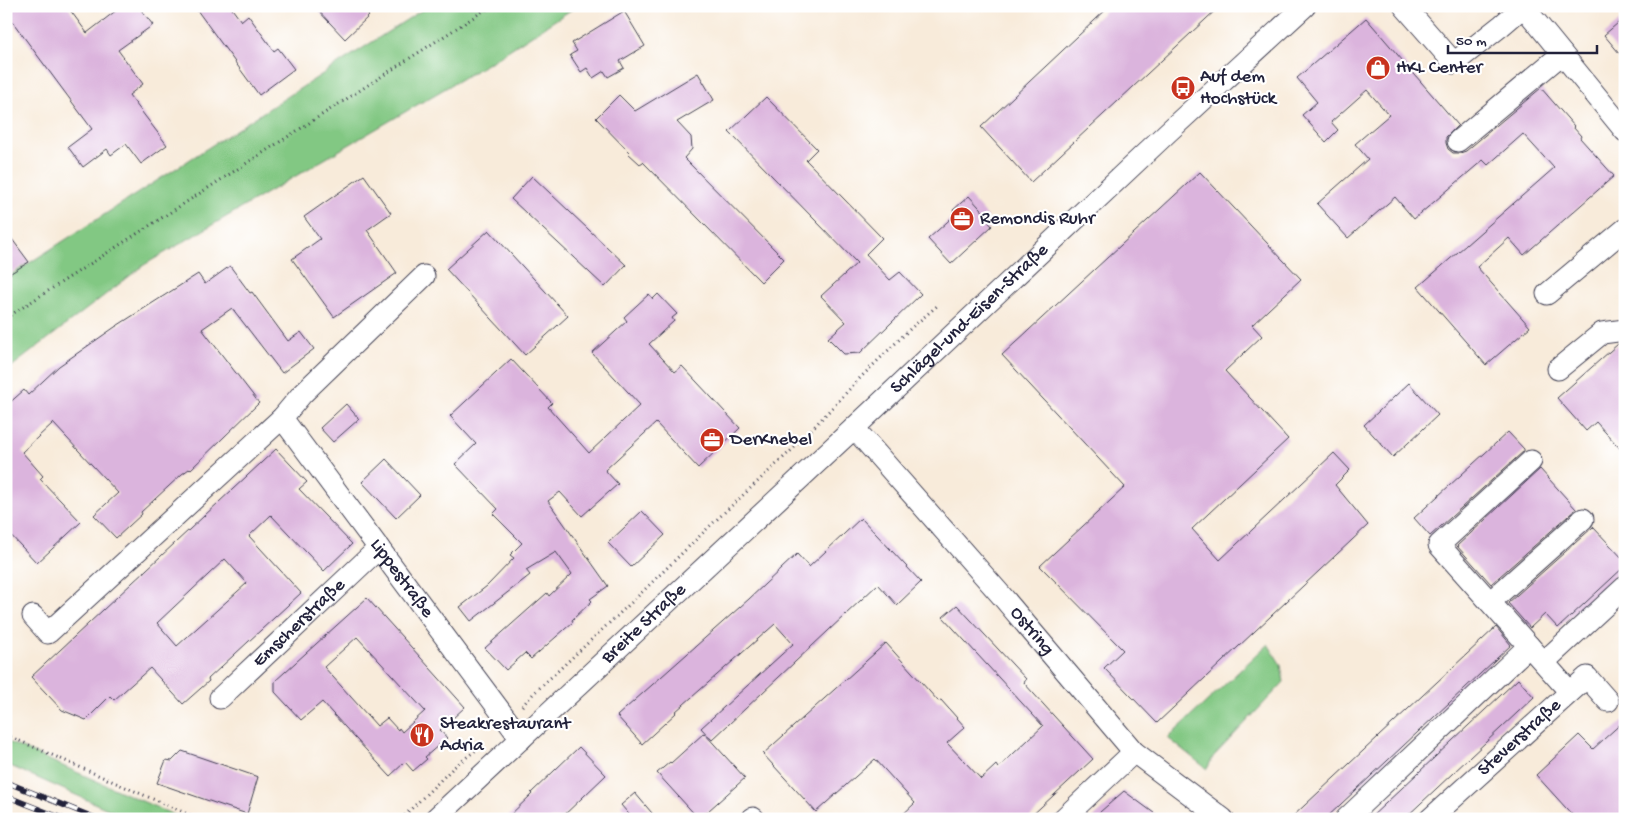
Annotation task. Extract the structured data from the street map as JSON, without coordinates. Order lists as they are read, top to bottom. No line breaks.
{"streets":{"street":["Schlägel-und-Eisen-Straße","Lippestraße","Emscherstraße","Breite Straße","Ostring","Steverstraße"]},"crossings":[["Schlägel-und-Eisen-Straße","Breite Straße"],["Schlägel-und-Eisen-Straße","Ostring"],["Lippestraße","Emscherstraße"],["Lippestraße","Breite Straße"],["Breite Straße","Ostring"]],"places":{"shop":["HKL Center"],"bus stop":["Auf dem Hochstück"],"office":["Remondis Ruhr","DerKnebel"],"restaurant":["Steakrestaurant Adria"]},"scale_bar":"50 m"}
